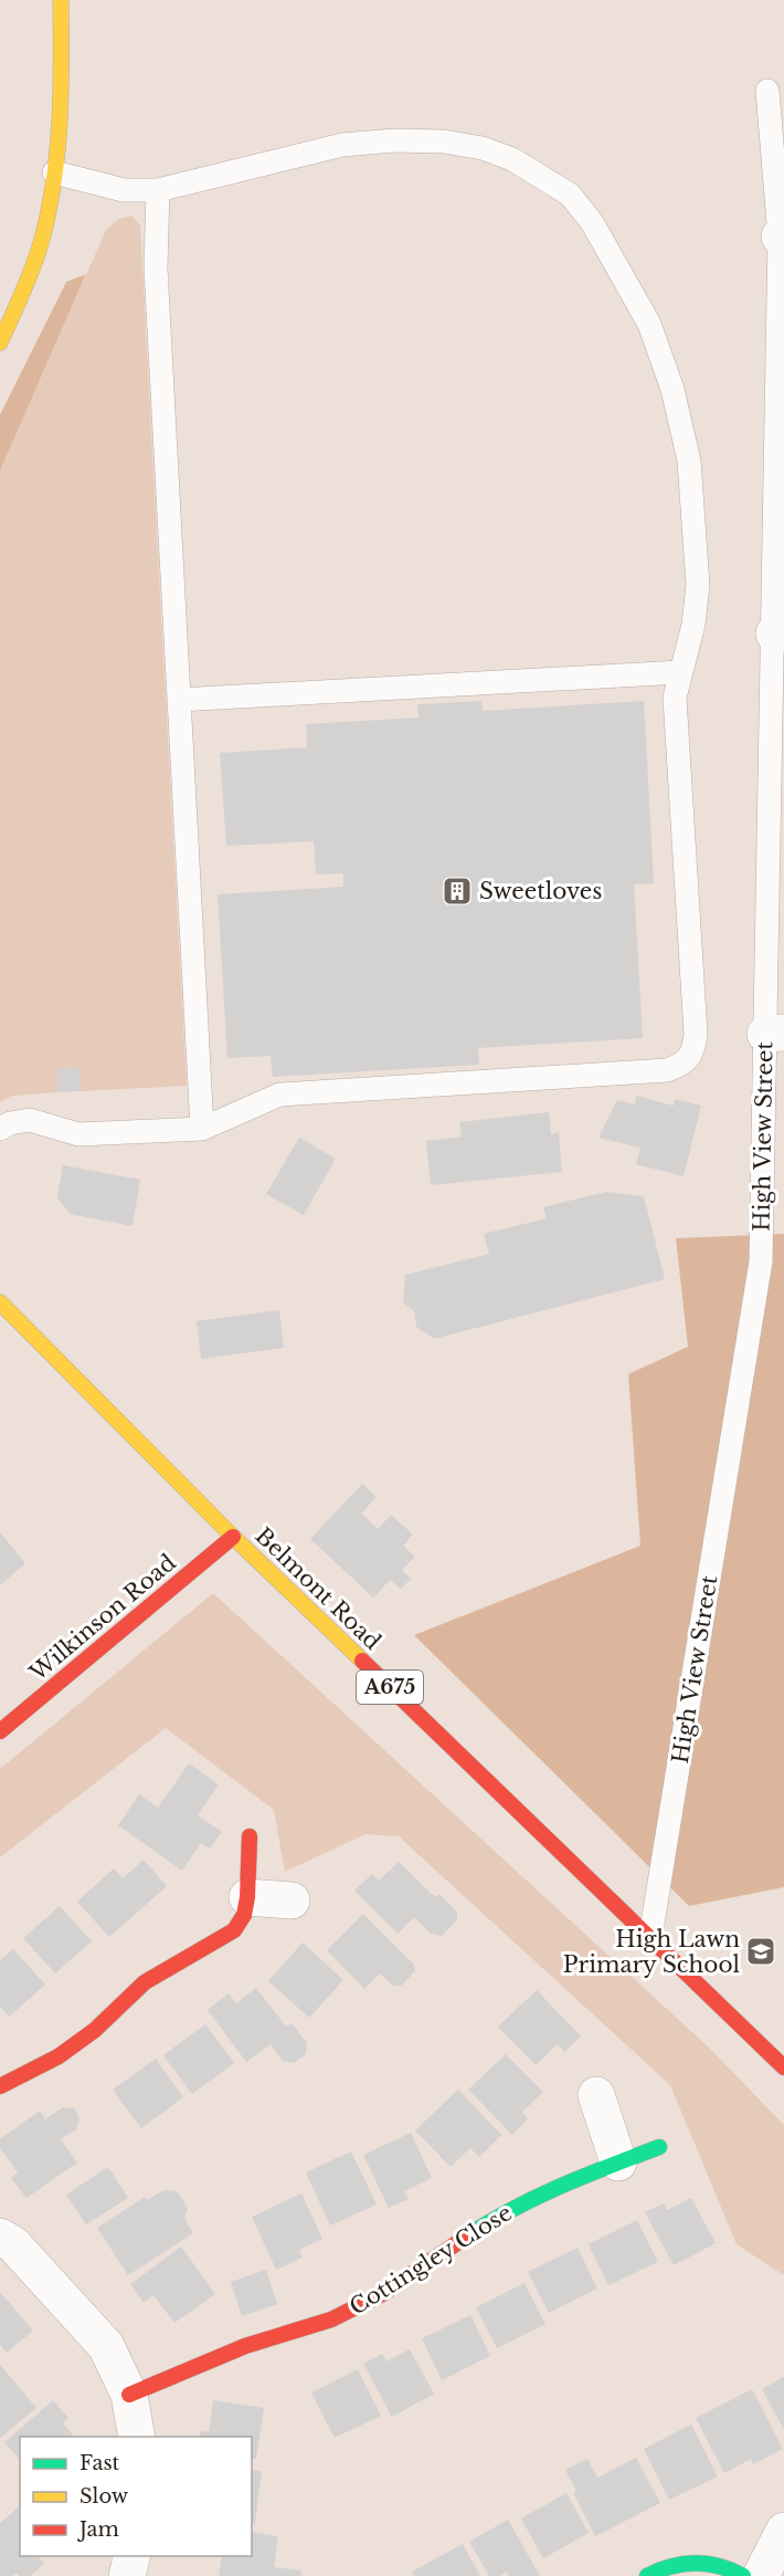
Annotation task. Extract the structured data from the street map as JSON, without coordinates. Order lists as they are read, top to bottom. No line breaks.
{"streets":{"street":["Belmont Road","Wilkinson Road","A675","Cottingley Close"],"lane":["High View Street"]},"crossings":[["High View Street","Belmont Road"],["Belmont Road","Wilkinson Road"]],"places":{"building":["Sweetloves"],"school or university":["High Lawn Primary School"]},"legend":["Fast","Slow","Jam"]}
